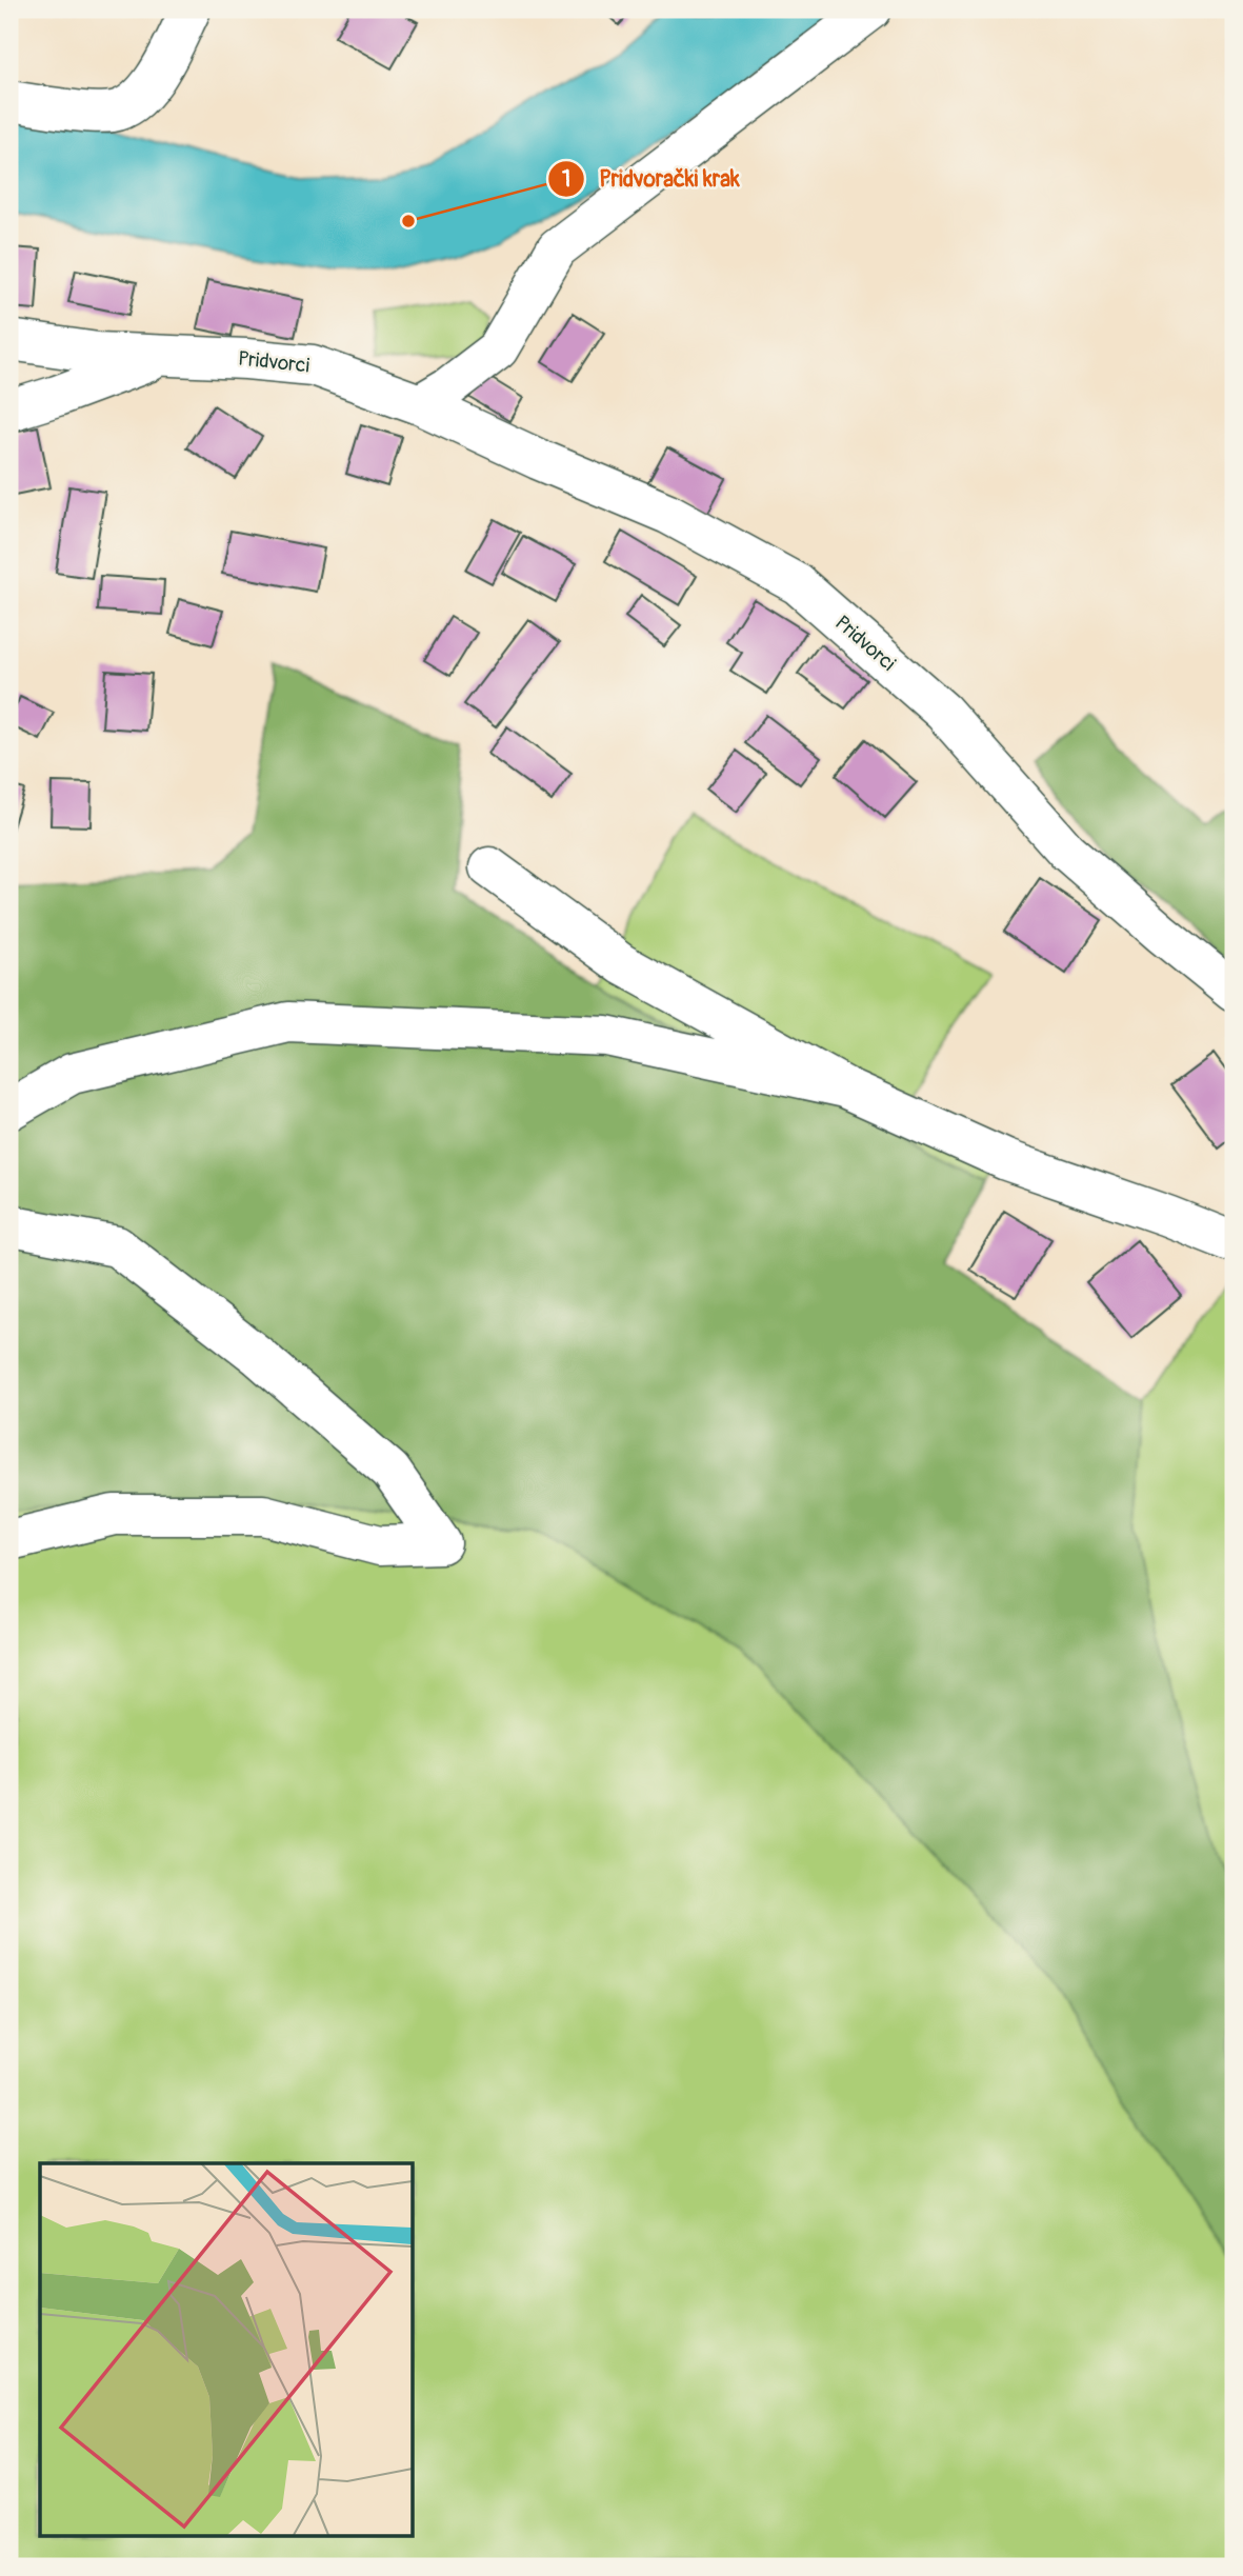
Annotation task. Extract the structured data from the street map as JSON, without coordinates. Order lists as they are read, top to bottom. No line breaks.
{"streets":{"street":["Pridvorci"]},"places":["Pridvorački krak"]}
